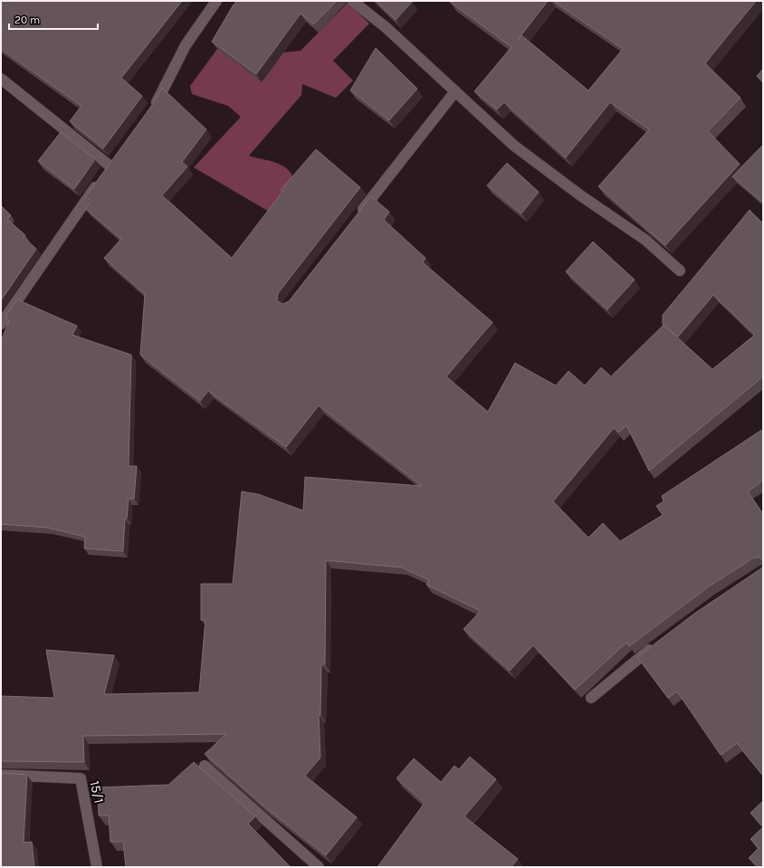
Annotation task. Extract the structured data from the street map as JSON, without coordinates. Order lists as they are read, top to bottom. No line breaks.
{"streets":{"street":["15/1"]},"scale_bar":"20 m"}
